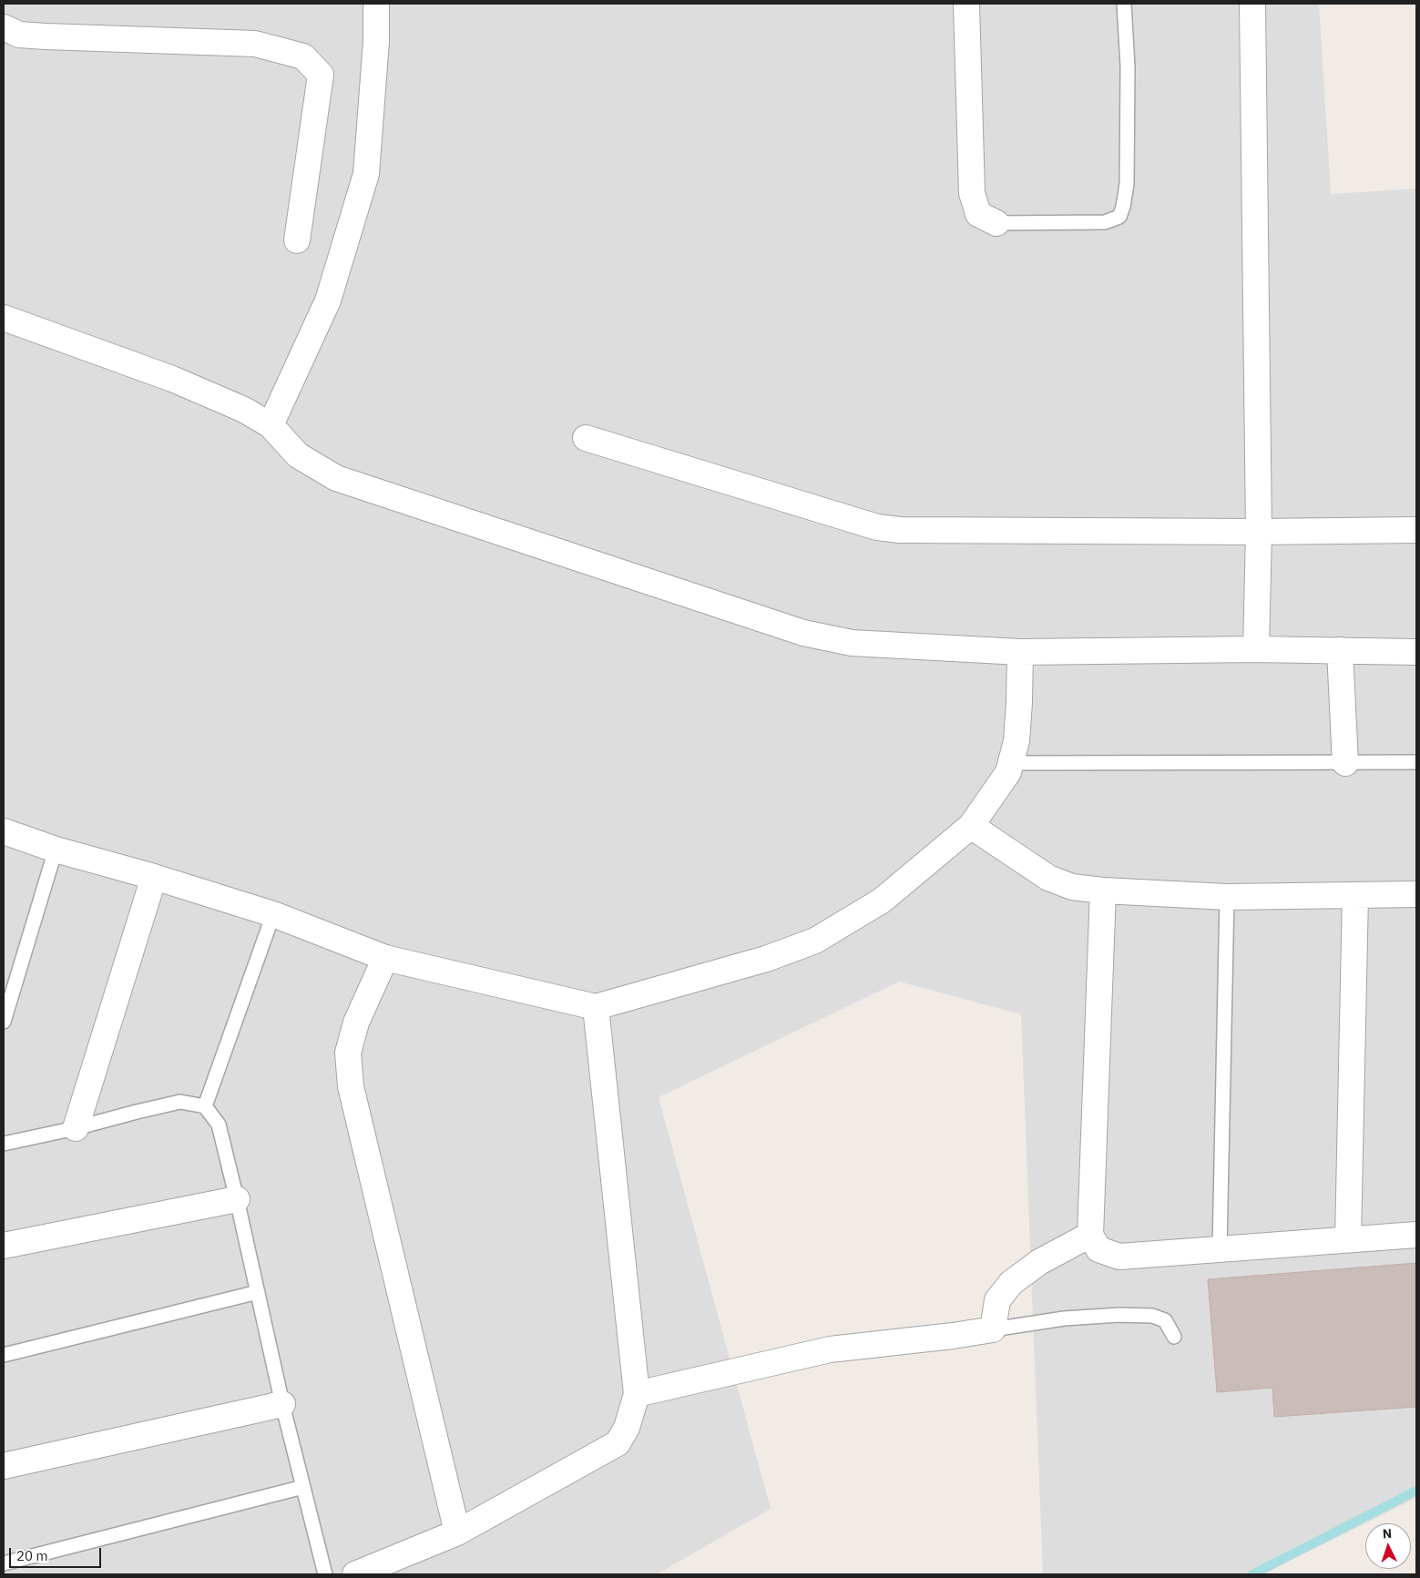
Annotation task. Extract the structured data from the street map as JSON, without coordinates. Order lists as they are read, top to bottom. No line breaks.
{"scale_bar":"20 m","north":"top"}
